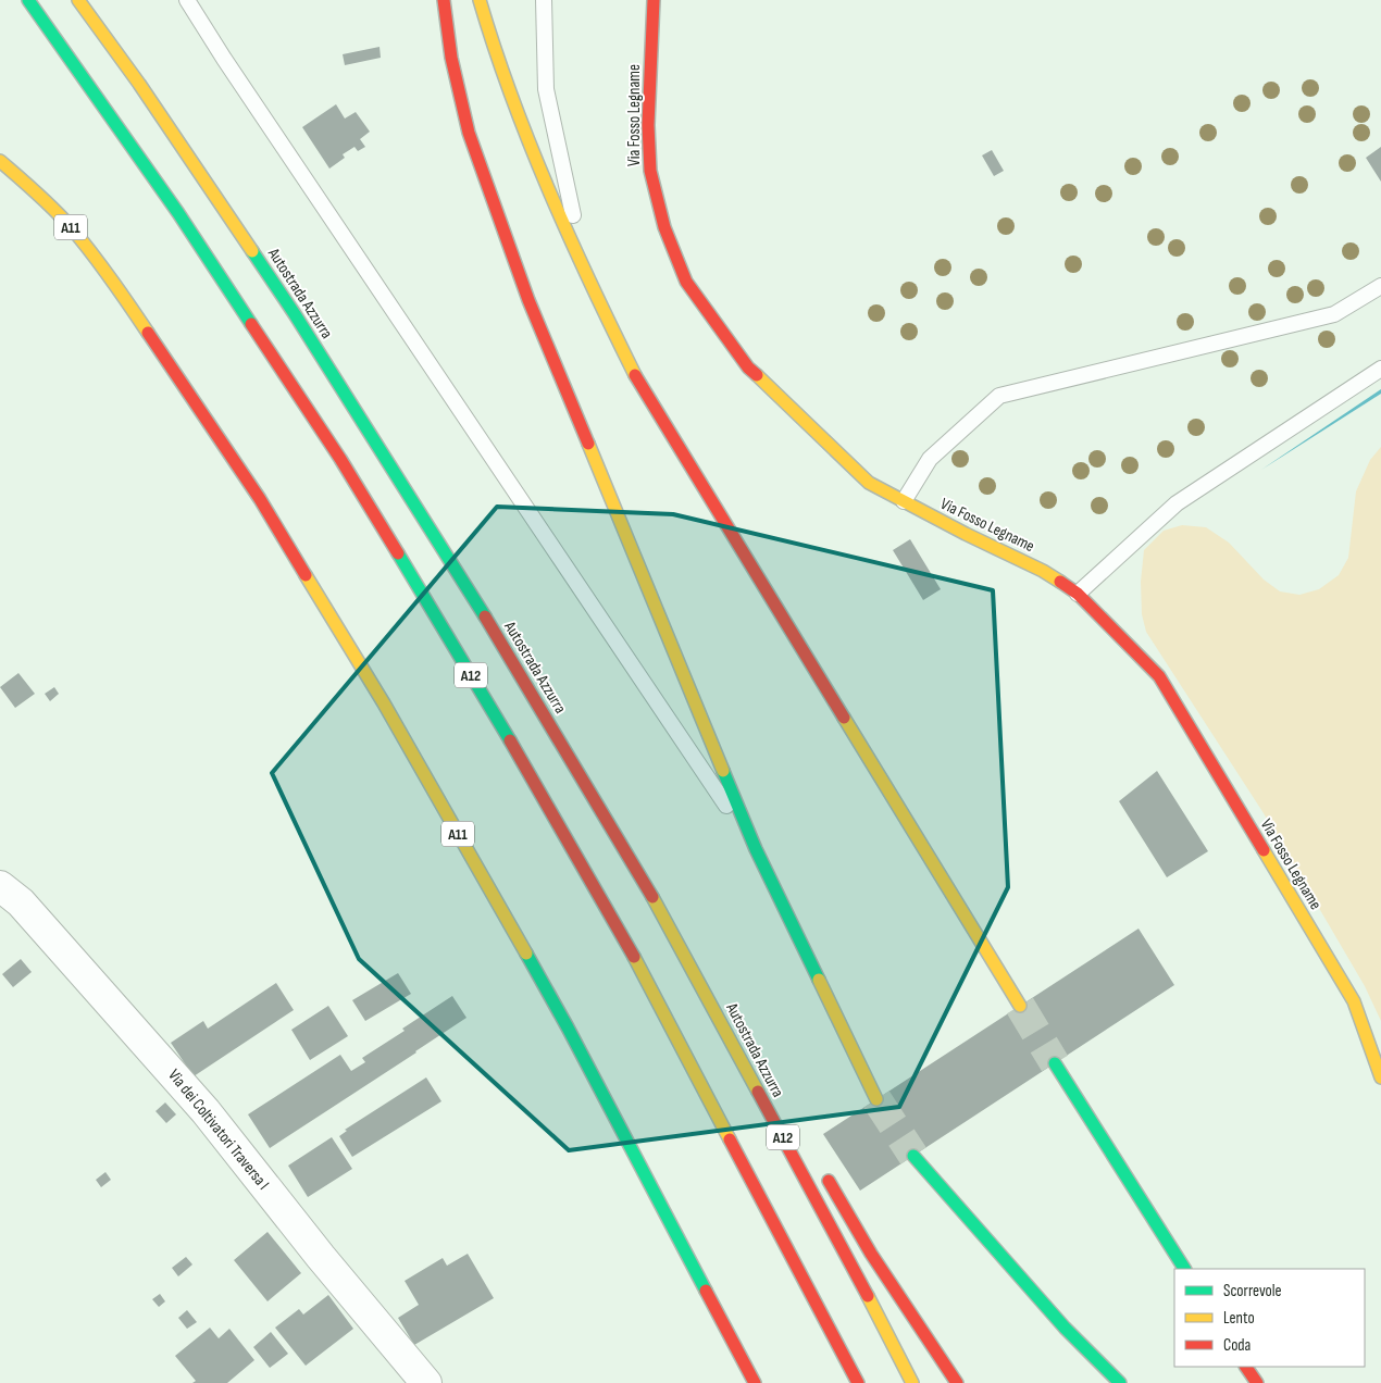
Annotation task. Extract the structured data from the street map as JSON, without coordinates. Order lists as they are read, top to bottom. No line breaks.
{"streets":{"main road":["Via Fosso Legname","A11","Autostrada Azzurra","A12"],"street":["Via dei Coltivatori Traversa I"]},"legend":["Scorrevole","Lento","Coda"]}
